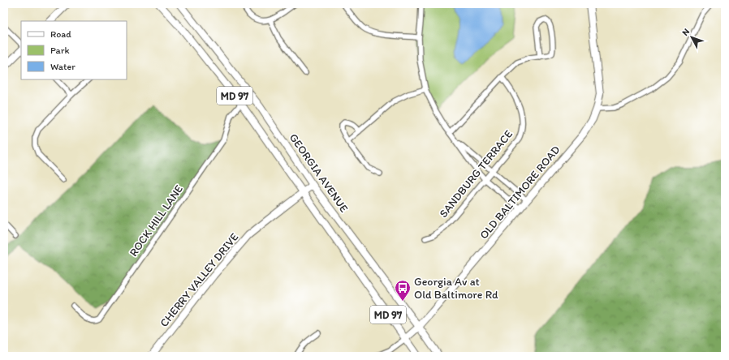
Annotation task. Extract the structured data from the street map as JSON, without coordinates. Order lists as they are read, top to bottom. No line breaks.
{"streets":{"main road":["MD 97","GEORGIA AVENUE","OLD BALTIMORE ROAD","CHERRY VALLEY DRIVE"],"street":["SANDBURG TERRACE","ROCK HILL LANE"]},"crossings":[["MD 97","OLD BALTIMORE ROAD"],["MD 97","ROCK HILL LANE"],["MD 97","CHERRY VALLEY DRIVE"],["GEORGIA AVENUE","OLD BALTIMORE ROAD"],["GEORGIA AVENUE","CHERRY VALLEY DRIVE"]],"places":{"bus stop":["Georgia Av at Old Baltimore Rd"]},"legend":["Road","Park","Water"],"north":"top left"}
